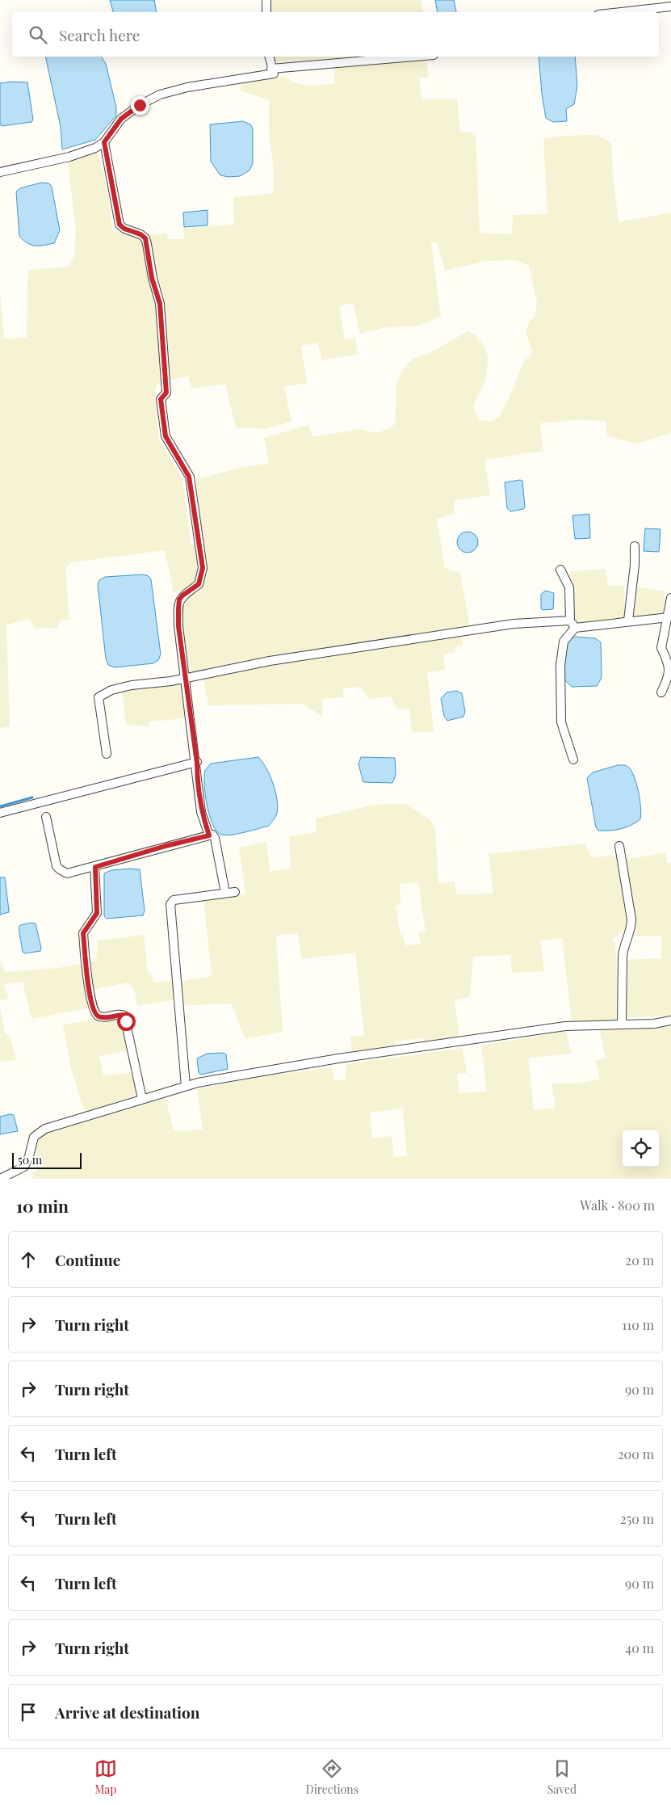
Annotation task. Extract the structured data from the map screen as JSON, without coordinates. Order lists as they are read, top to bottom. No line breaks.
{"scale_bar":"50 m","page":{"search":"Search here","scale":"50 m","heading":["10 min","Walk · 800 m"],"list":[["Continue","20 m"],["Turn right","110 m"],["Turn right","90 m"],["Turn left","200 m"],["Turn left","250 m"],["Turn left","90 m"],["Turn right","40 m"],"Arrive at destination"],"nav":["Map","Directions","Saved"]}}
